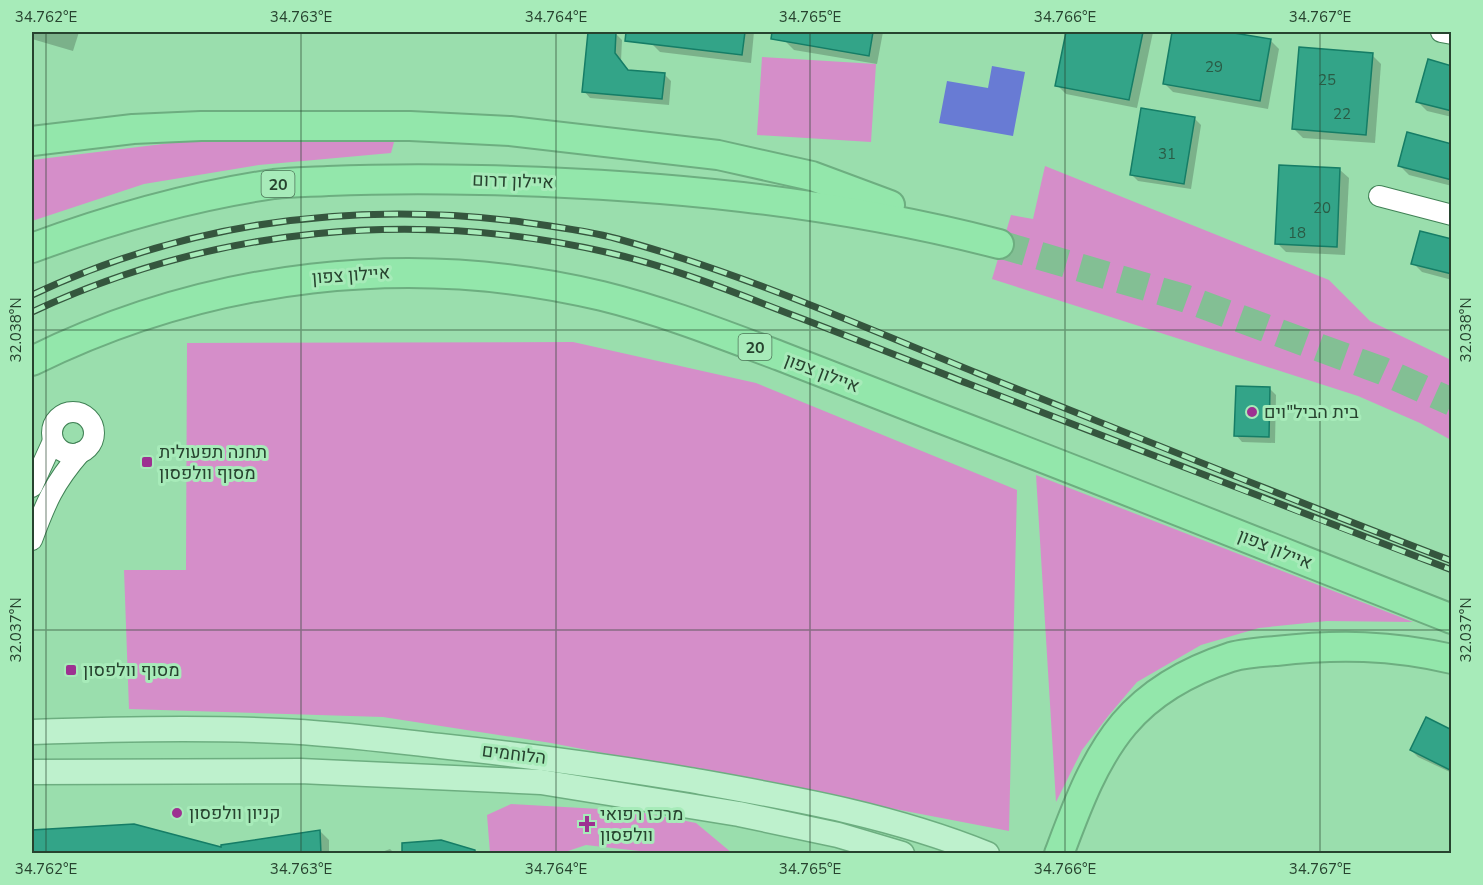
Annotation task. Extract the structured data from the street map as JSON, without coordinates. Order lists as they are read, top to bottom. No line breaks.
{"streets":{"highway":["איילון דרום","20","איילון צפון"],"main road":["הלוחמים"]},"places":{"other":["בית הביל\"וים","קניון וולפסון"],"transit":["תחנה תפעולית מסוף וולפסון","מסוף וולפסון"],"health":["מרכז רפואי וולפסון"]},"house_numbers":["29","25","22","31","20","18"],"coordinates":["34.762°E","34.763°E","34.764°E","34.765°E","34.766°E","34.767°E","32.038°N","32.037°N"]}
